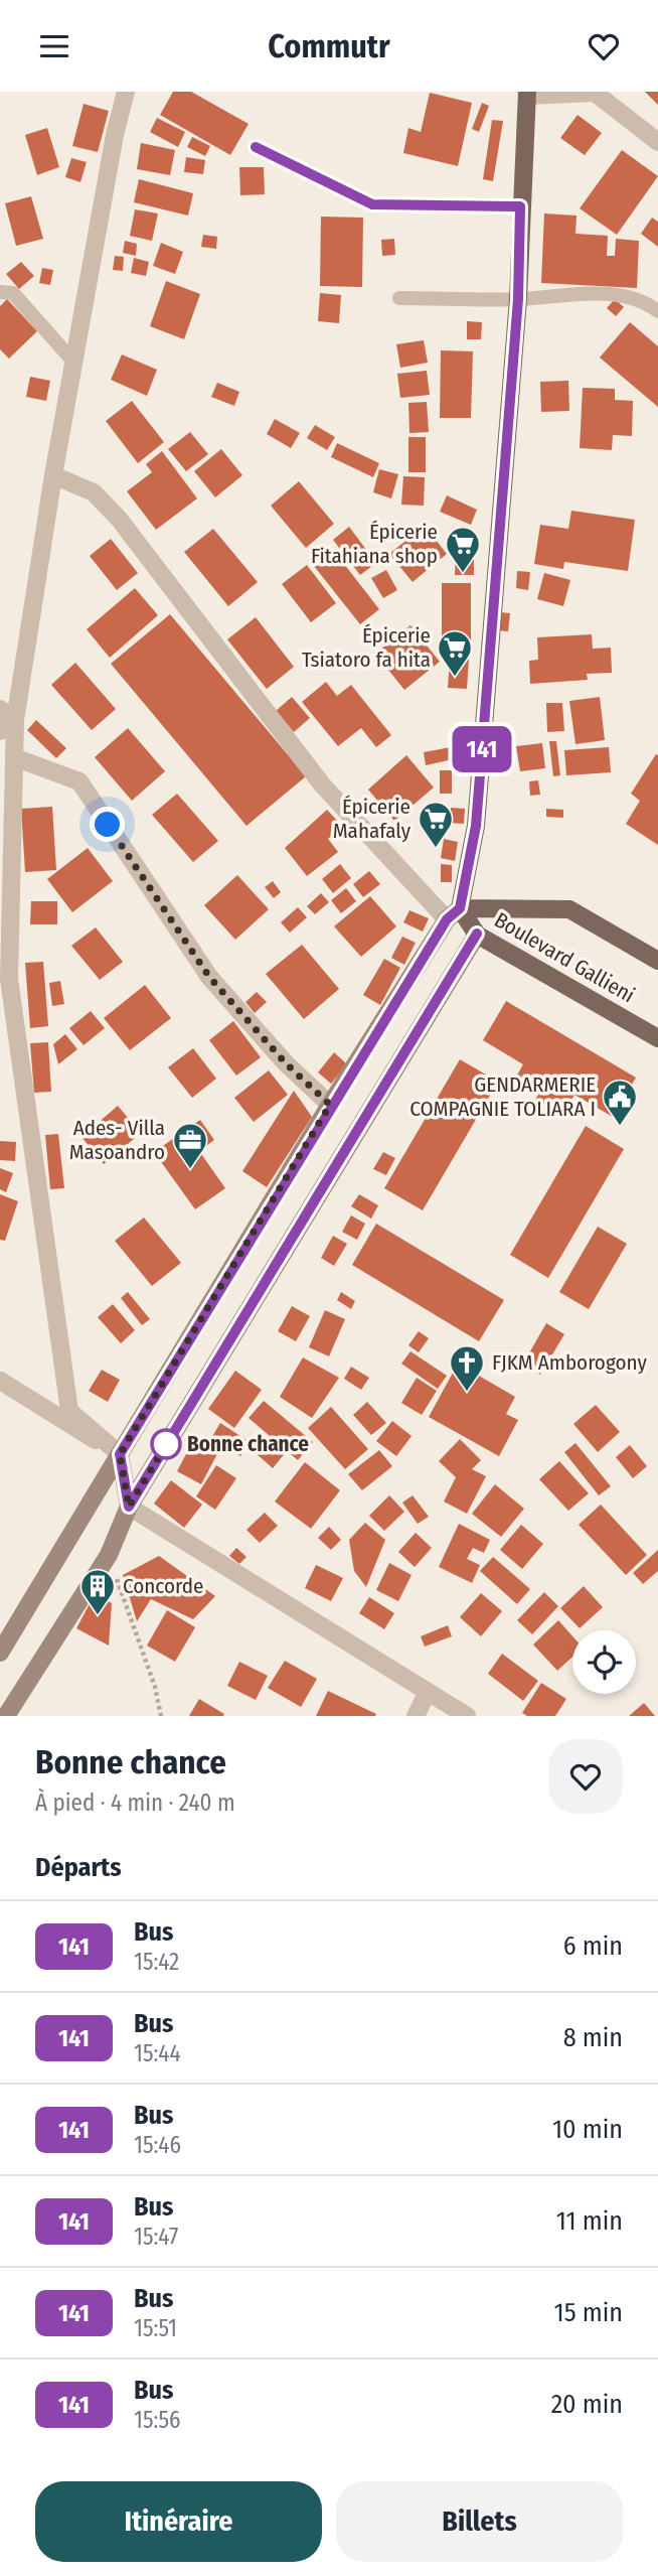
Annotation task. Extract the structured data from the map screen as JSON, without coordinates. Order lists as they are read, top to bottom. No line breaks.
{"streets":{"main road":["Boulevard Gallieni"]},"places":{"supermarket":["Épicerie Fitahiana shop","Épicerie Tsiatoro fa hita","Épicerie Mahafaly"],"public building":["GENDARMERIE COMPAGNIE TOLIARA I"],"office":["Ades- Villa Masoandro"],"church":["FJKM Amborogony"],"other":["Bonne chance"],"building":["Concorde"]},"lines":["bus line 141"],"page":{"header":"Commutr","on_map":"141","heading":[["Bonne chance","À pied · 4 min · 240 m"],"Départs"],"list":[{"mark":"141","name":"Bus","note":"15:42","value":"6 min"},{"mark":"141","name":"Bus","note":"15:44","value":"8 min"},{"mark":"141","name":"Bus","note":"15:46","value":"10 min"},{"mark":"141","name":"Bus","note":"15:47","value":"11 min"},{"mark":"141","name":"Bus","note":"15:51","value":"15 min"},{"mark":"141","name":"Bus","note":"15:56","value":"20 min"}],"buttons":["Itinéraire","Billets"]}}
